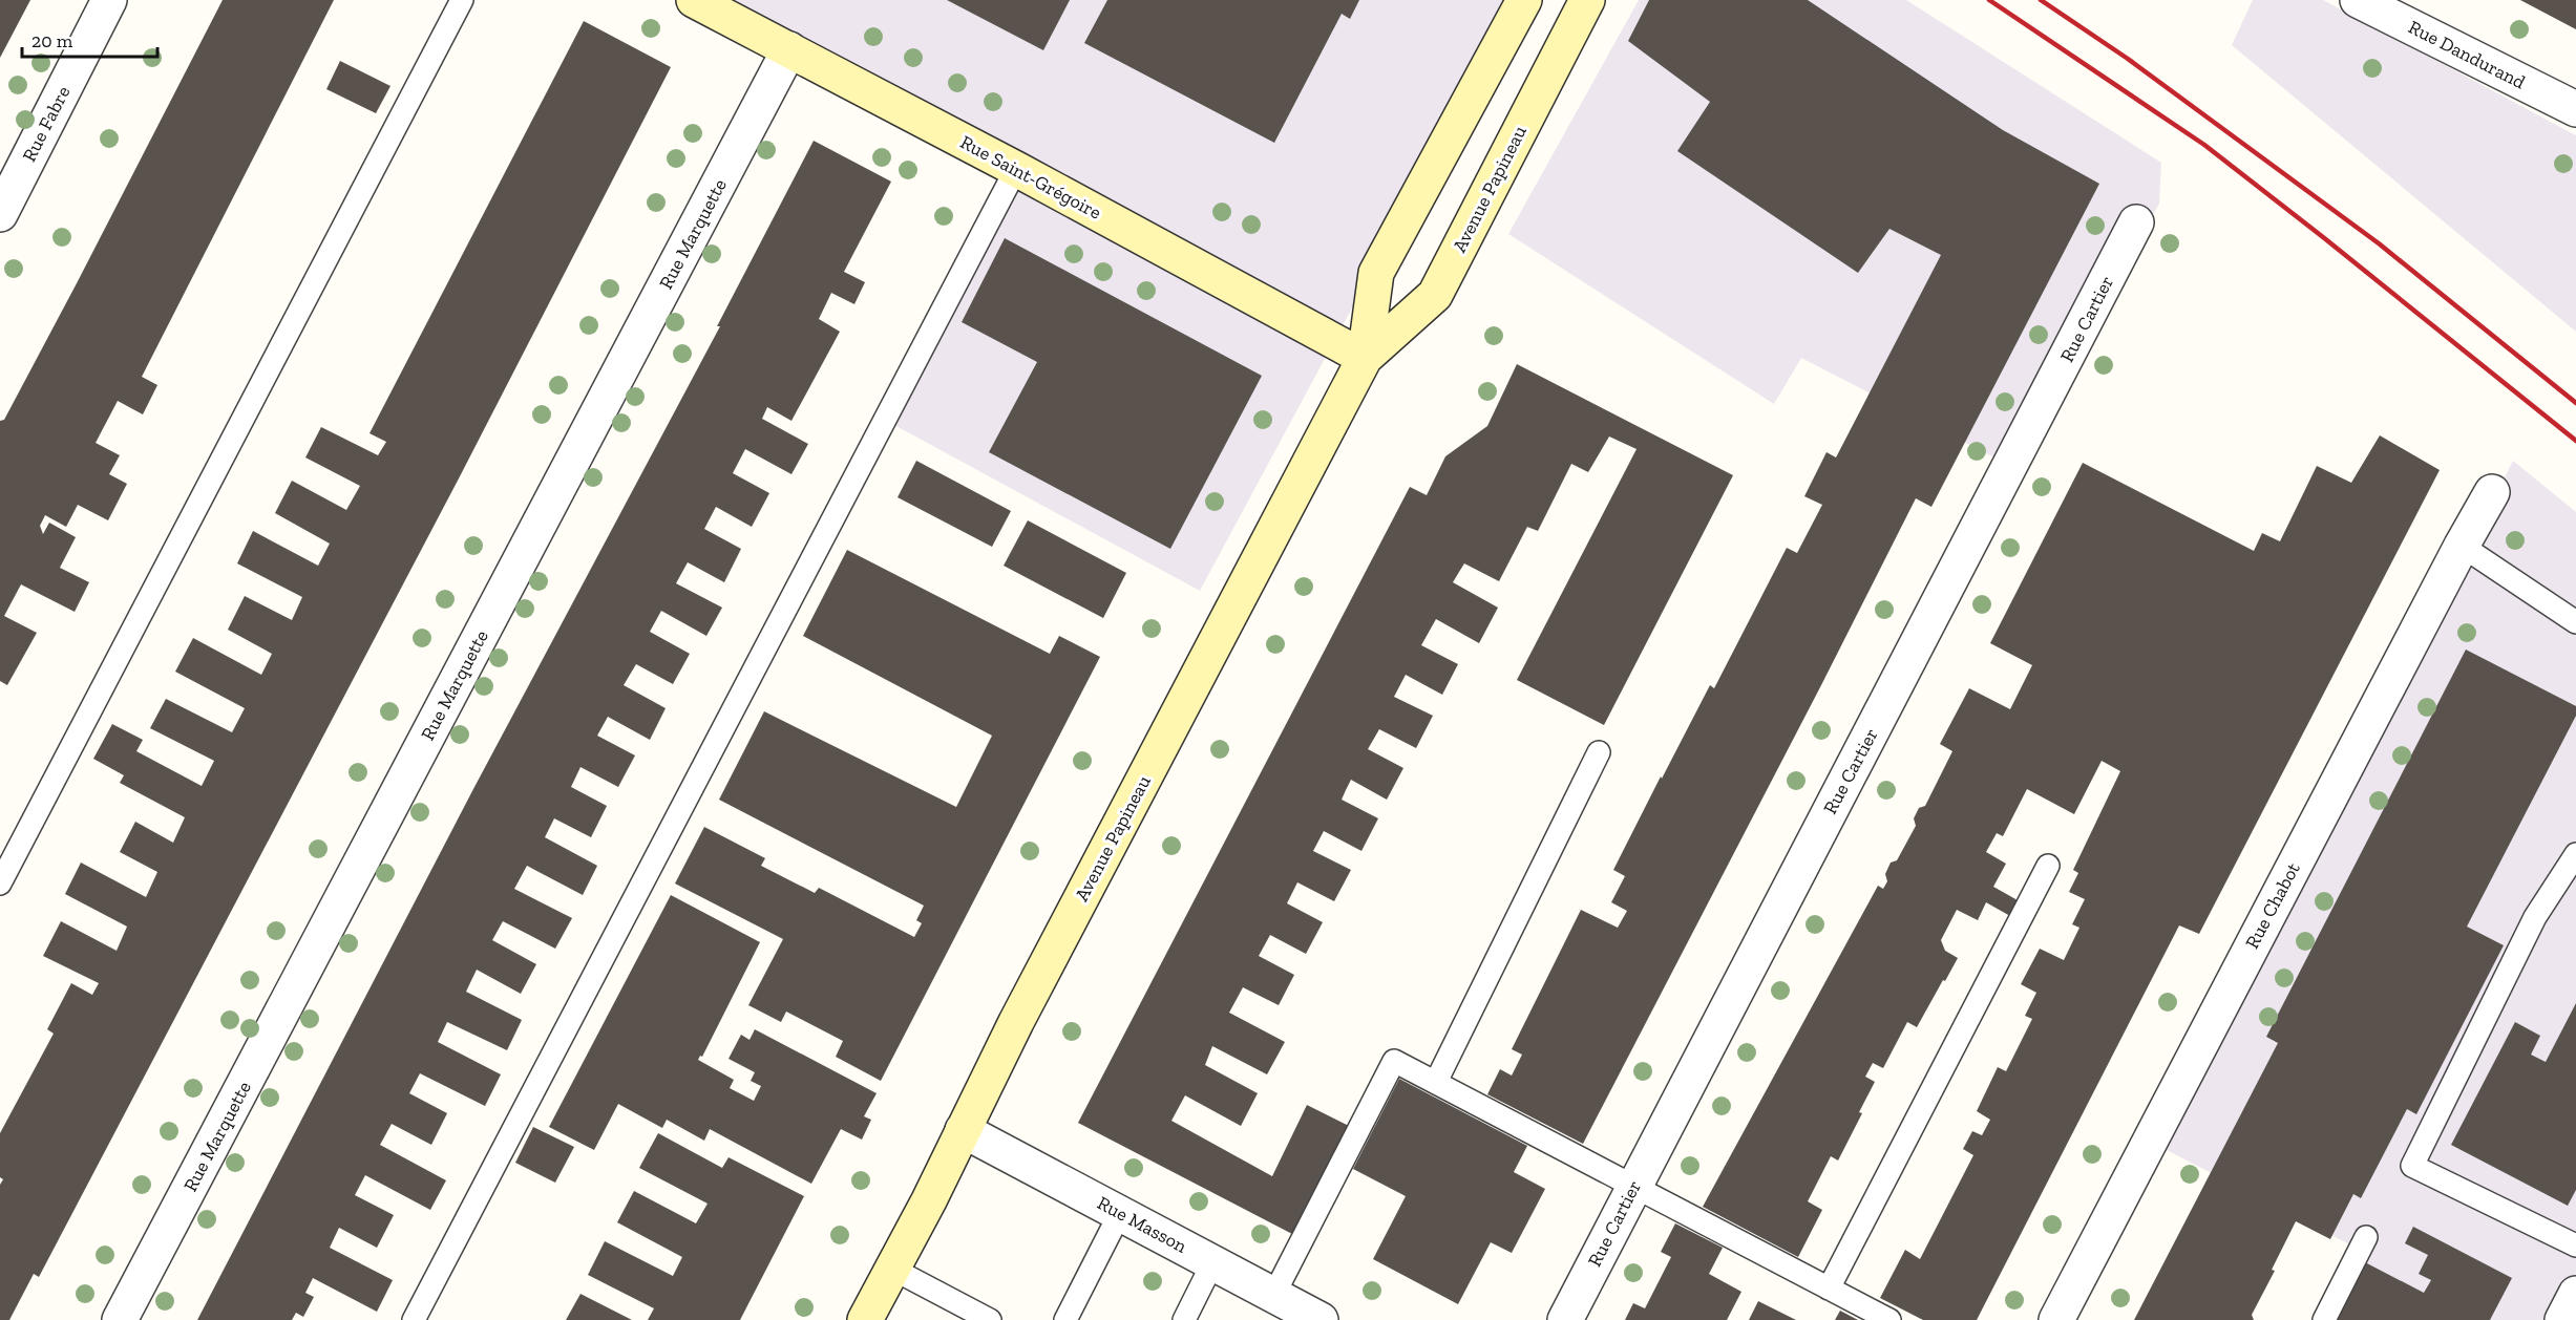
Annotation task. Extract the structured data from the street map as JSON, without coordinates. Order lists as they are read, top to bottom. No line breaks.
{"streets":{"main road":["Rue Saint-Grégoire","Avenue Papineau"],"street":["Rue Dandurand","Rue Fabre","Rue Marquette","Rue Cartier","Rue Chabot","Rue Masson"]},"crossings":[["Rue Saint-Grégoire","Avenue Papineau"],["Rue Saint-Grégoire","Rue Marquette"],["Avenue Papineau","Rue Masson"]],"scale_bar":"20 m"}
